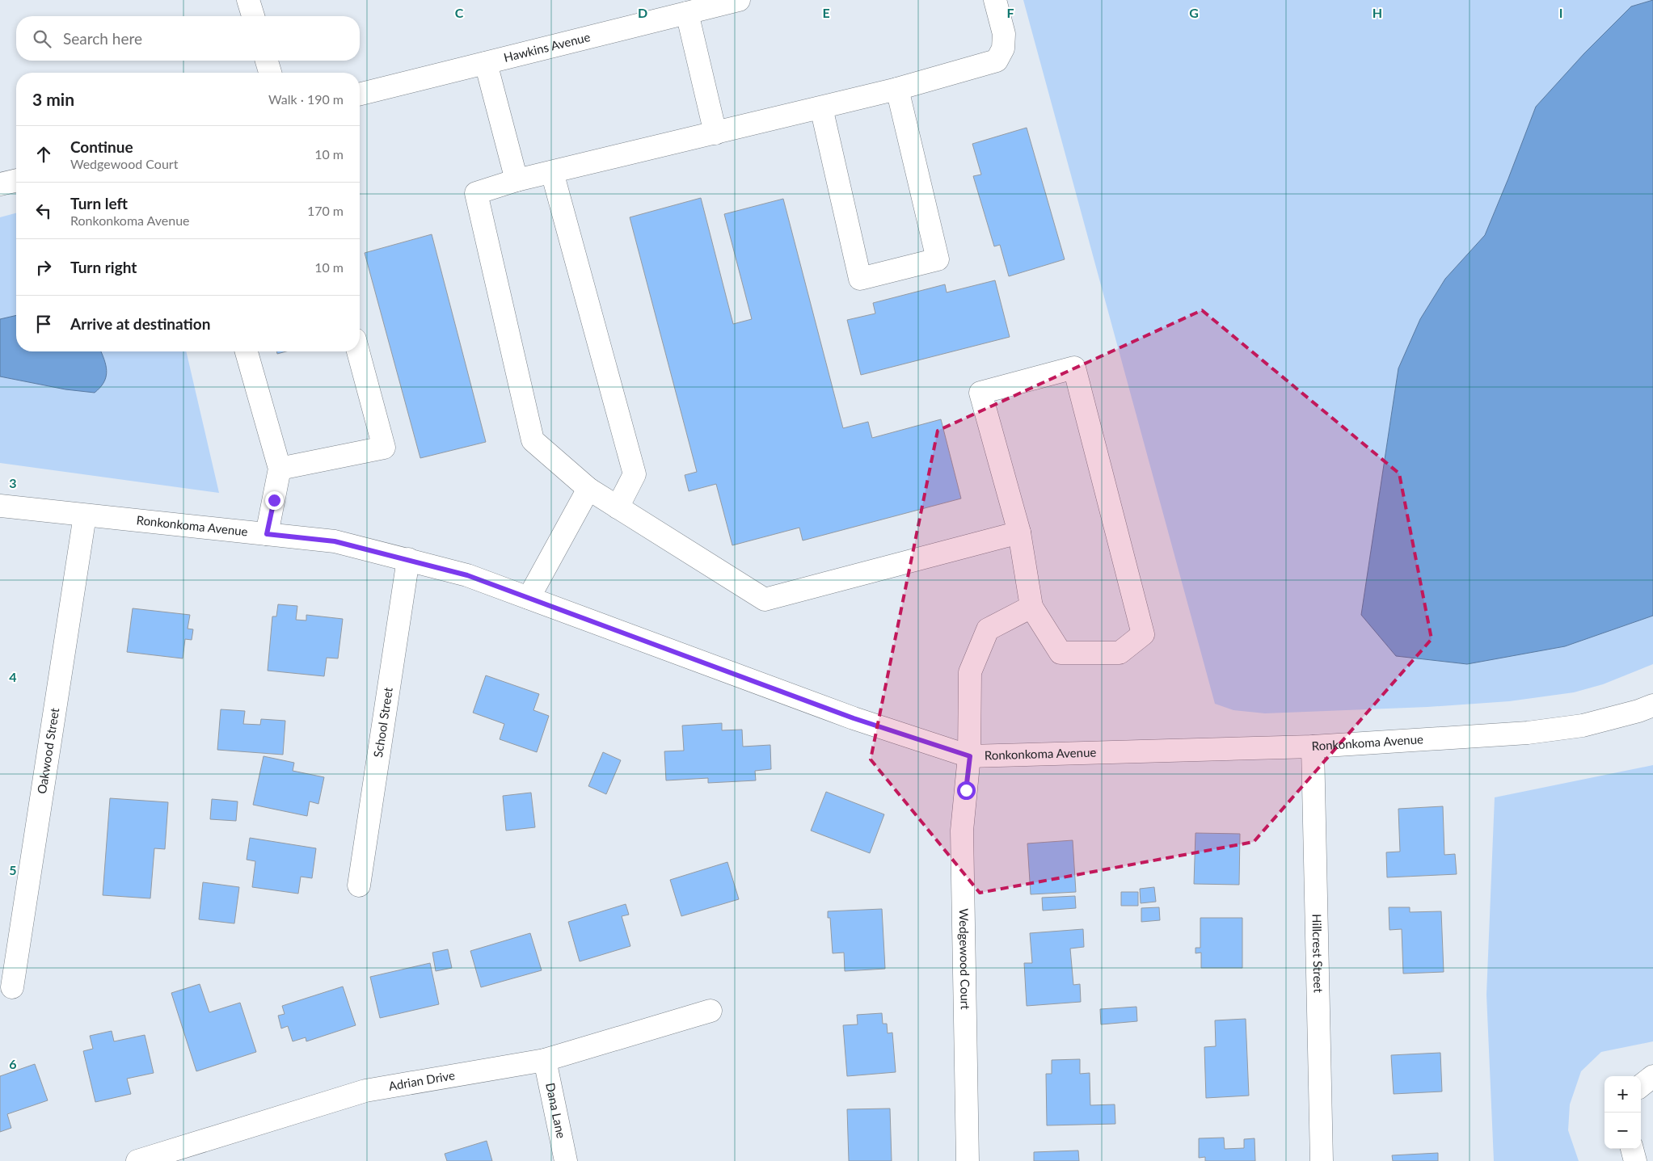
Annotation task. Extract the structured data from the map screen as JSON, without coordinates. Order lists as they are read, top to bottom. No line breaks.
{"streets":{"street":["Hawkins Avenue","Ronkonkoma Avenue","School Street","Oakwood Street","Hillcrest Street","Wedgewood Court","Adrian Drive","Dana Lane"]},"crossings":[["Ronkonkoma Avenue","School Street"],["Ronkonkoma Avenue","Oakwood Street"],["Ronkonkoma Avenue","Hillcrest Street"],["Ronkonkoma Avenue","Wedgewood Court"],["Adrian Drive","Dana Lane"]],"page":{"search":"Search here","heading":["3 min","Walk · 190 m"],"list":[["Continue","Wedgewood Court","10 m"],["Turn left","Ronkonkoma Avenue","170 m"],["Turn right","10 m"],"Arrive at destination"],"map_buttons":["+","−"]},"grid":{"columns":["C","D","E","F","G","H","I"],"rows":["3","4","5","6"]}}
